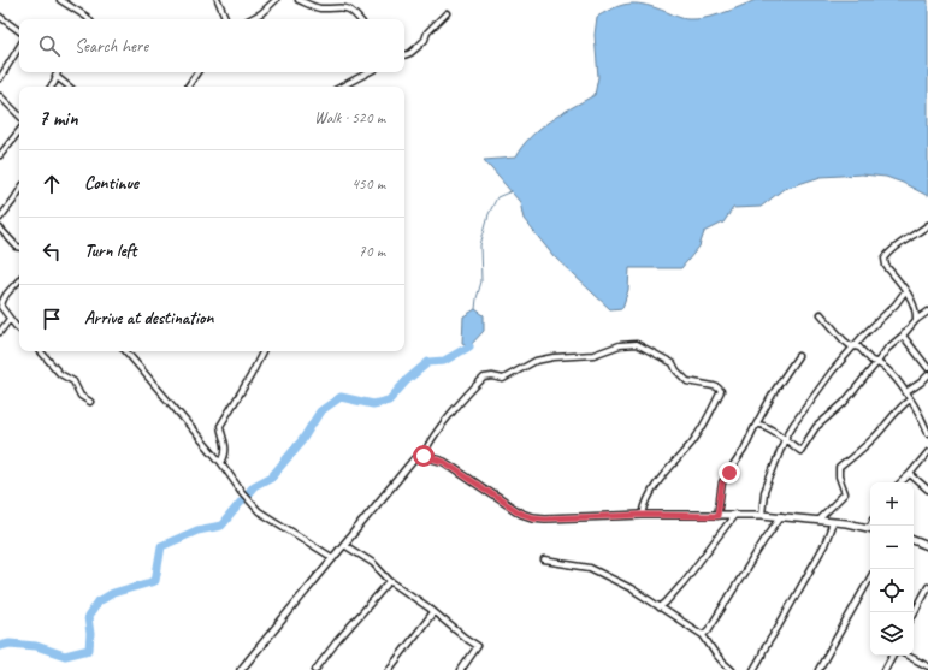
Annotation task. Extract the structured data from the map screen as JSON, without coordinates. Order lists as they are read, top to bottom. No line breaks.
{"page":{"search":"Search here","heading":["7 min","Walk · 520 m"],"list":[["Continue","450 m"],["Turn left","70 m"],"Arrive at destination"],"map_buttons":["+","−"]}}
